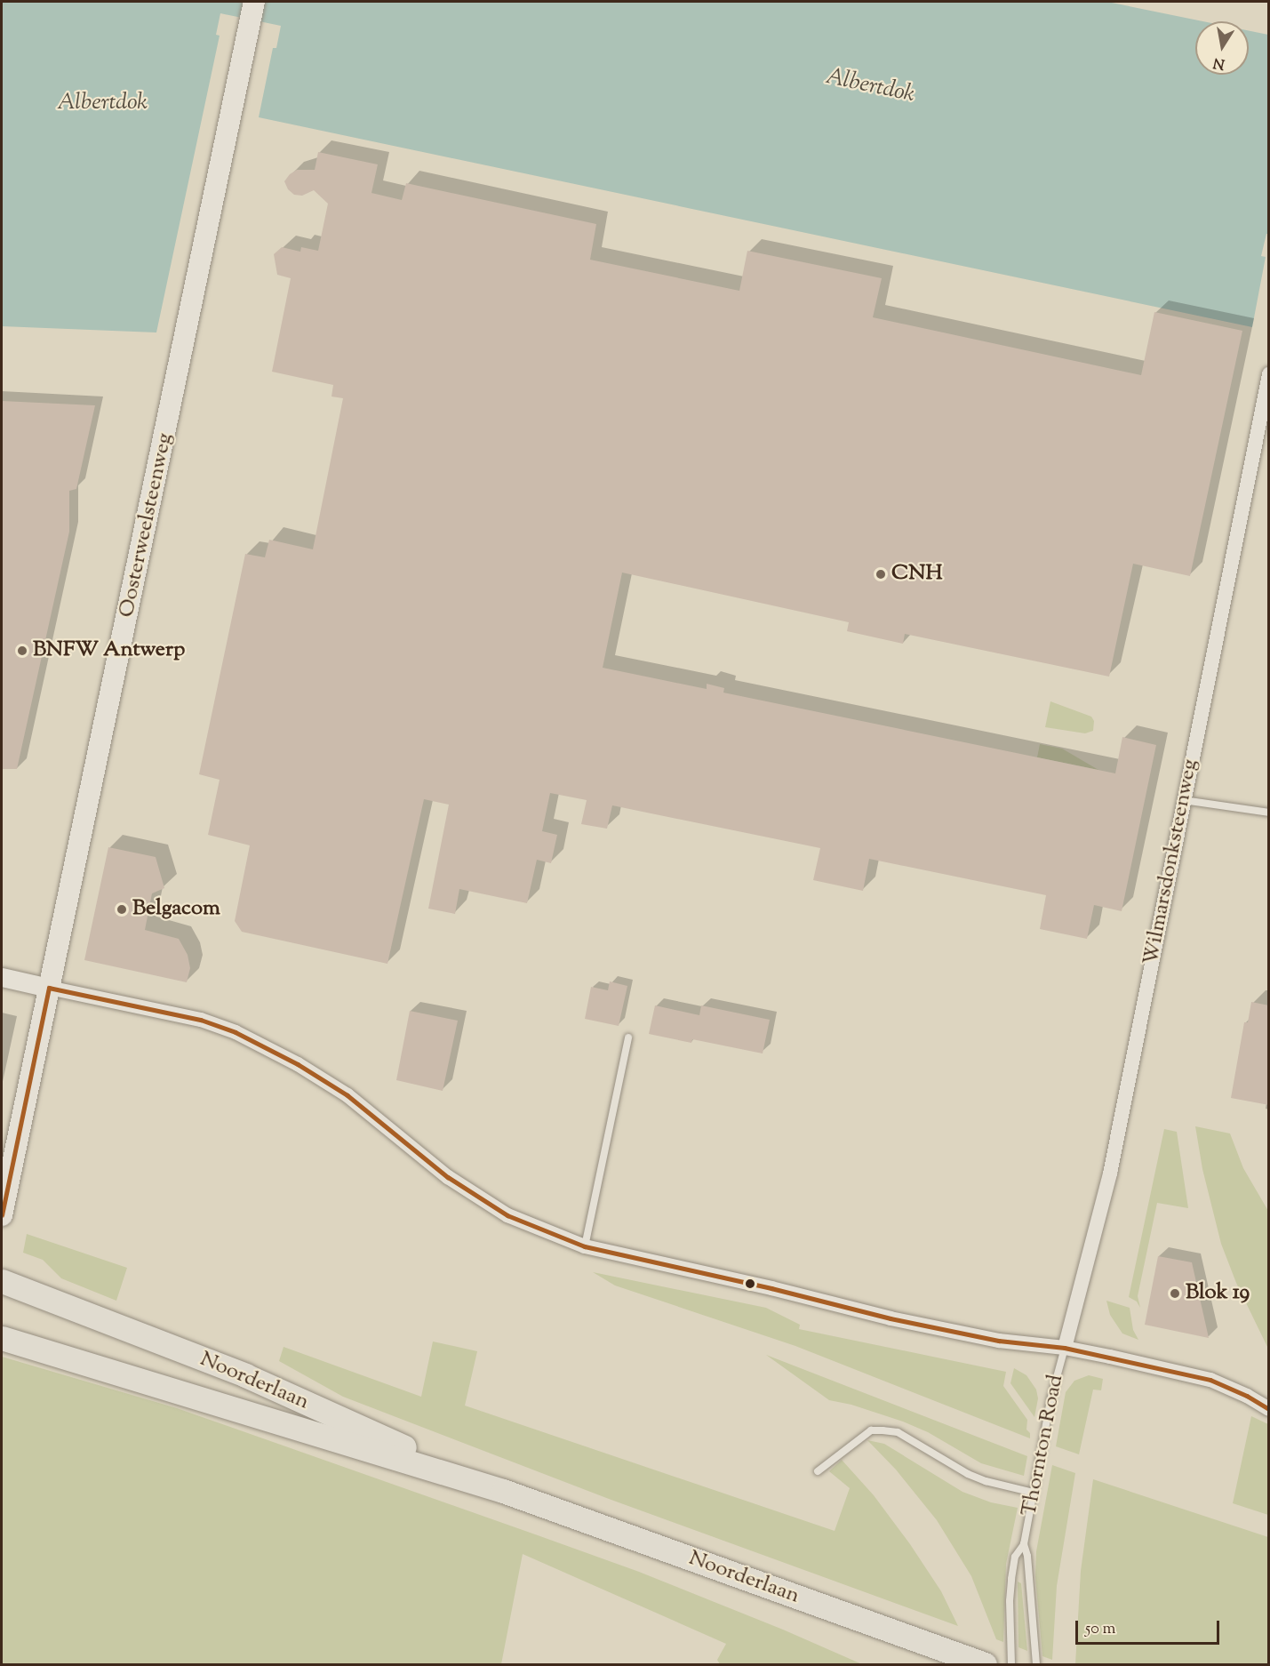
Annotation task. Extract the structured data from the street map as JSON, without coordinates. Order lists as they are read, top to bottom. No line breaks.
{"streets":{"main road":["Oosterweelsteenweg","Noorderlaan"],"street":["Wilmarsdonksteenweg"],"lane":["Thornton Road"]},"crossings":[["Wilmarsdonksteenweg","Thornton Road"]],"water":["Albertdok"],"places":["CNH","BNFW Antwerp","Belgacom","Blok 19"],"scale_bar":"50 m","north":"bottom"}
